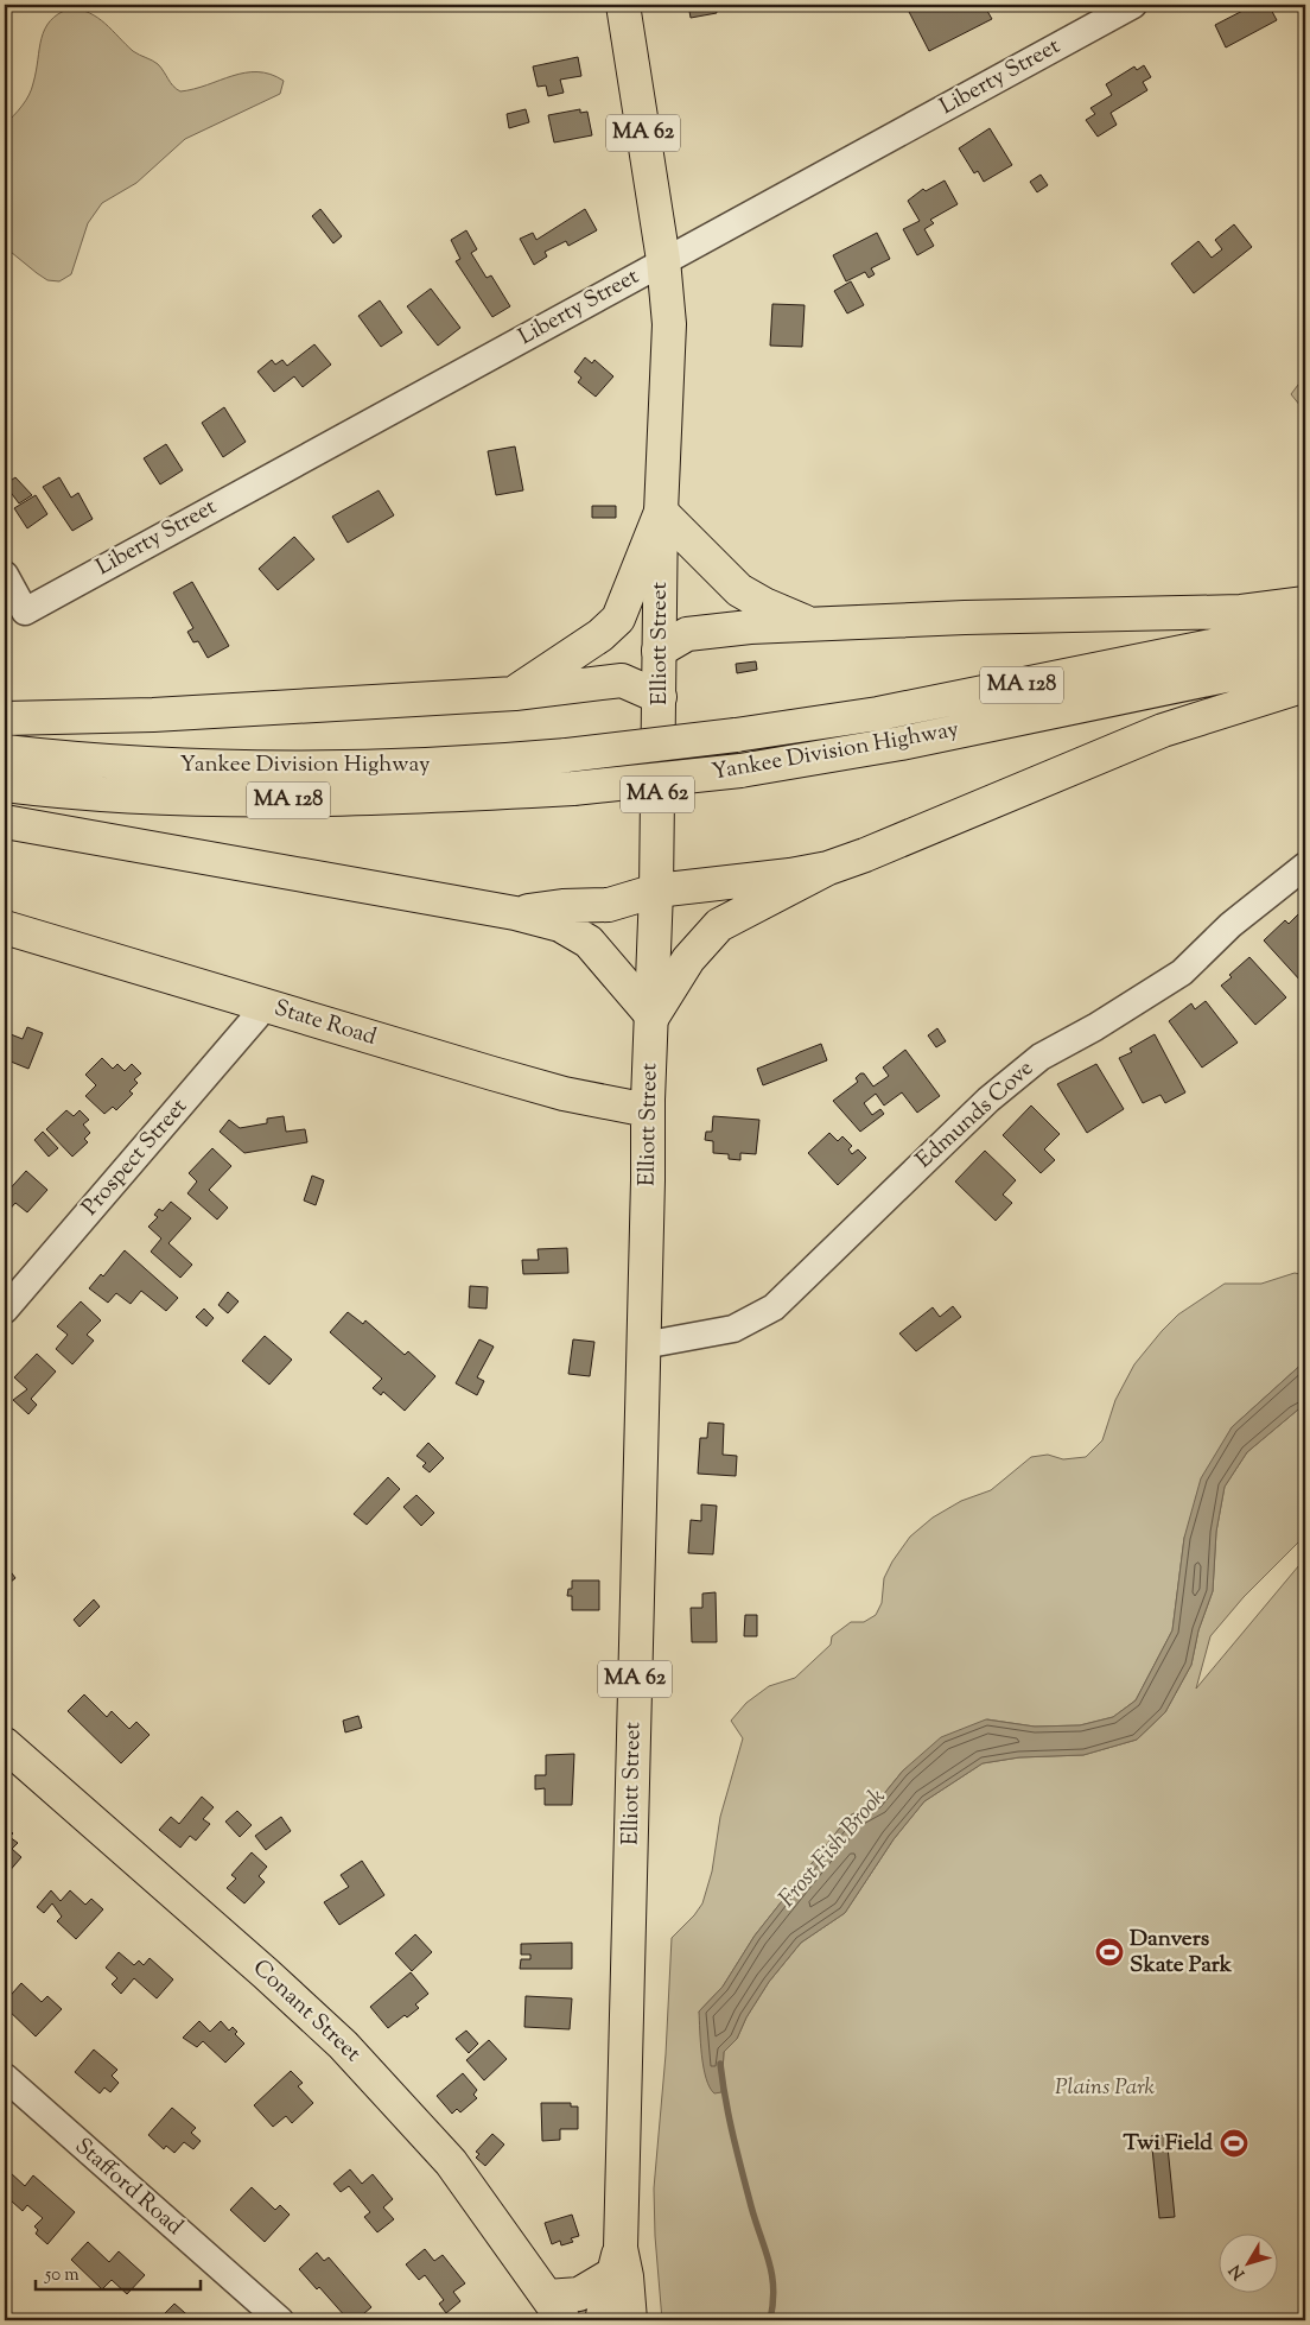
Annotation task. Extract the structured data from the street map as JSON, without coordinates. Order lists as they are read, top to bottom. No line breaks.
{"streets":{"main road":["MA 62","Elliott Street","MA 128","Yankee Division Highway","State Road","Conant Street"],"street":["Liberty Street","Edmunds Cove","Prospect Street","Stafford Road"]},"crossings":[["Liberty Street","Elliott Street"],["Elliott Street","State Road"],["Elliott Street","Edmunds Cove"],["State Road","Prospect Street"]],"water":["Frost Fish Brook"],"parks":["Plains Park"],"places":{"sports":["Danvers Skate Park","Twi Field"]},"scale_bar":"50 m","north":"bottom left"}
